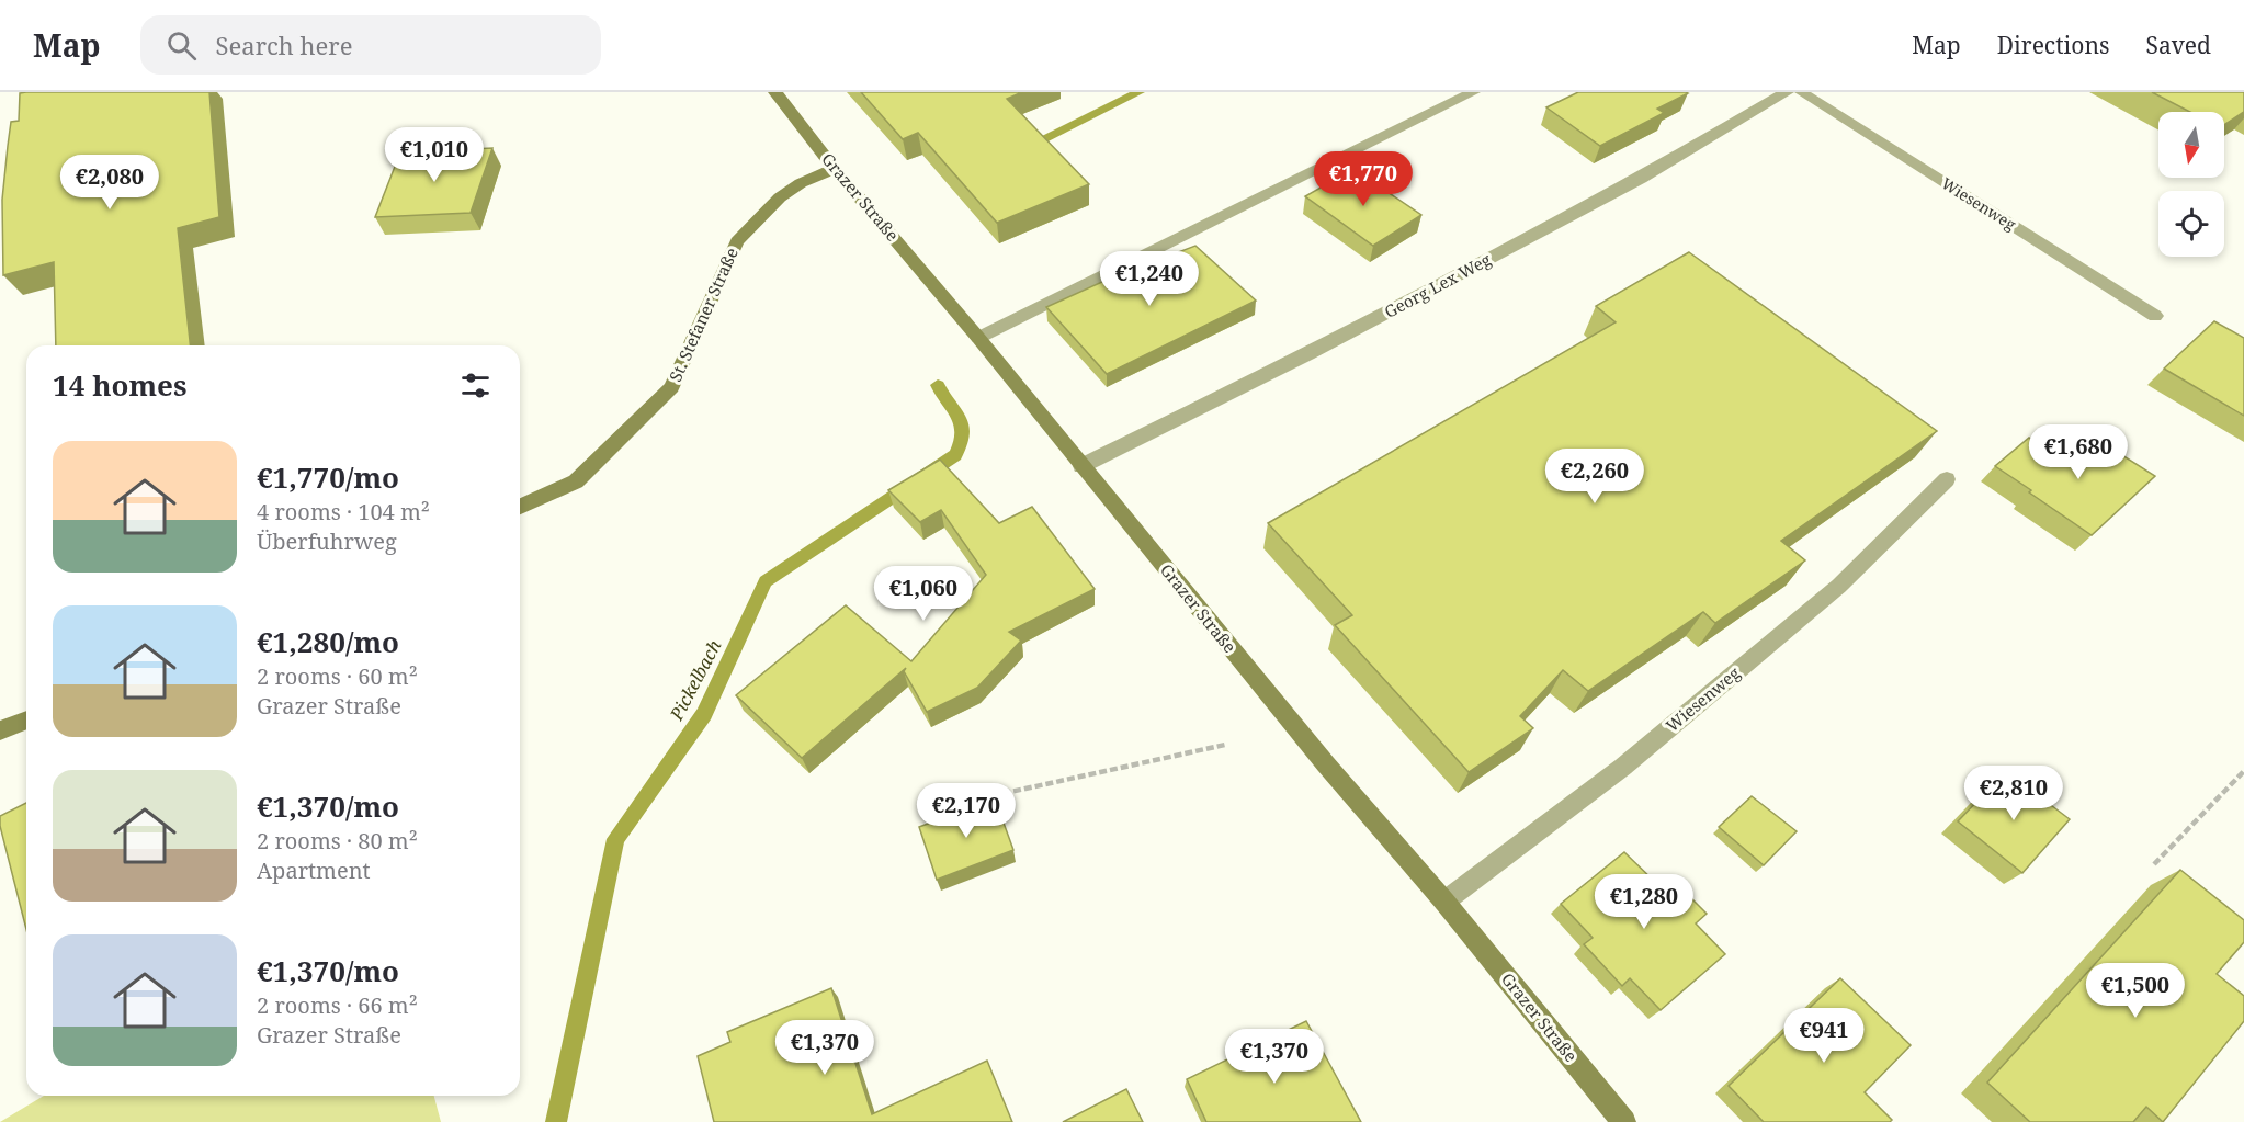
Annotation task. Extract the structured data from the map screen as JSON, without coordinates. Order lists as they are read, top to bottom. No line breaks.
{"streets":{"street":["Grazer Straße","Wiesenweg","Georg Lex Weg","St. Stefaner Straße"]},"crossings":[["Grazer Straße","Wiesenweg"],["Grazer Straße","Georg Lex Weg"],["Grazer Straße","St. Stefaner Straße"]],"water":["Pickelbach"],"north":"bottom","page":{"header":"Map","search":"Search here","nav":["Map","Directions","Saved"],"price":["€1,010","€1,770","€2,080","€1,240","€1,680","€2,260","€1,060","€2,810","€2,170","€1,280","€1,500","€941","€1,370","€1,370"],"heading":"14 homes","list":[{"name":"€1,770/mo","note":"4 rooms · 104 m² · Überfuhrweg"},{"name":"€1,280/mo","note":"2 rooms · 60 m² · Grazer Straße"},{"name":"€1,370/mo","note":"2 rooms · 80 m² · Apartment"},{"name":"€1,370/mo","note":"2 rooms · 66 m² · Grazer Straße"}]}}
